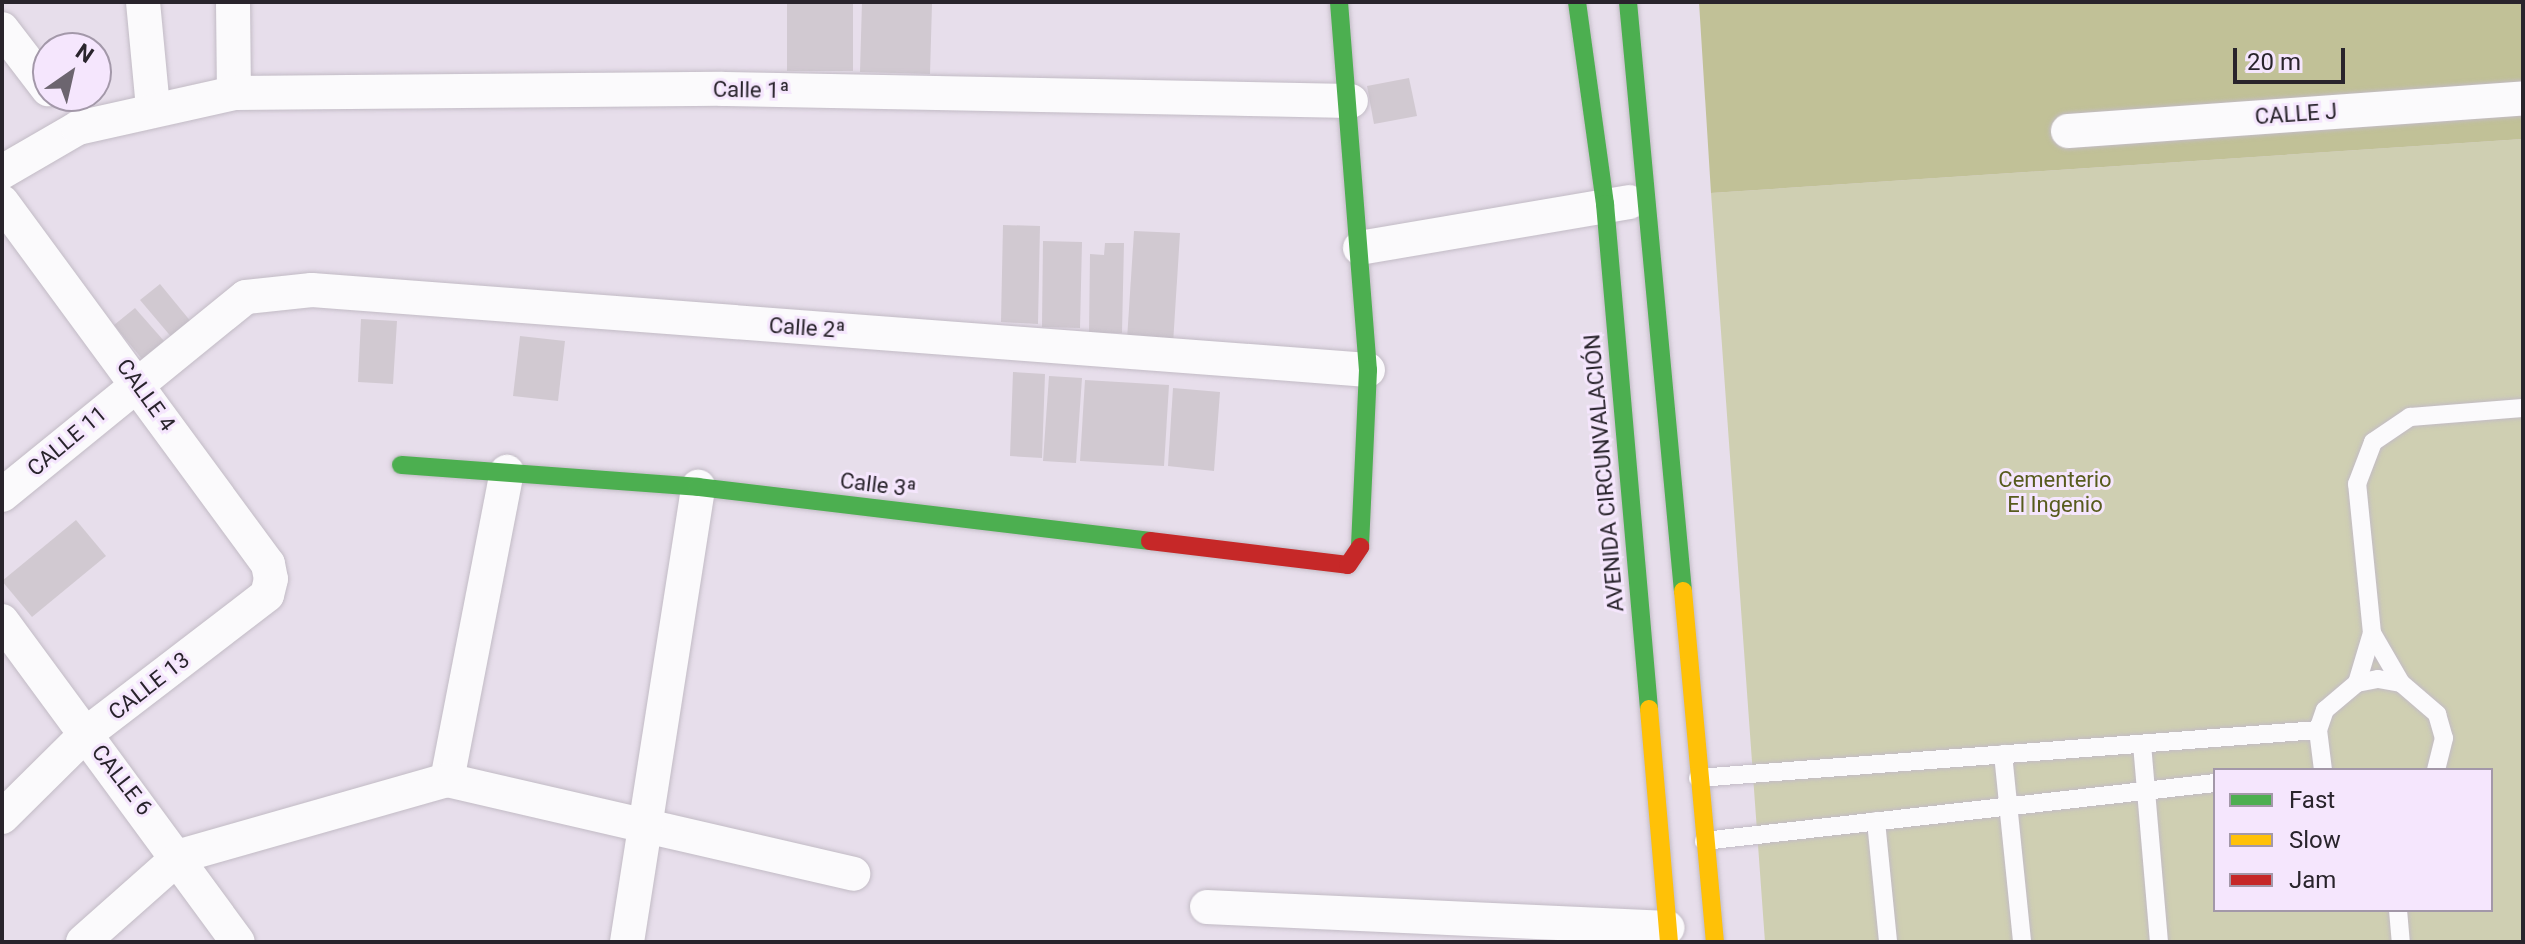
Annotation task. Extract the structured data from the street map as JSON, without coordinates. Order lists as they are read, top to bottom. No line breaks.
{"streets":{"main road":["AVENIDA CIRCUNVALACIÓN","Calle 3ª"],"street":["Calle 1ª","CALLE J","Calle 2ª","CALLE 4","CALLE 11","CALLE 13","CALLE 6"]},"crossings":[["Calle 2ª","CALLE 11"],["Calle 2ª","Calle 3ª"],["CALLE 4","CALLE 11"],["CALLE 4","CALLE 13"],["CALLE 13","CALLE 6"]],"parks":["Cementerio El Ingenio"],"legend":["Fast","Slow","Jam"],"scale_bar":"20 m","north":"top right"}
